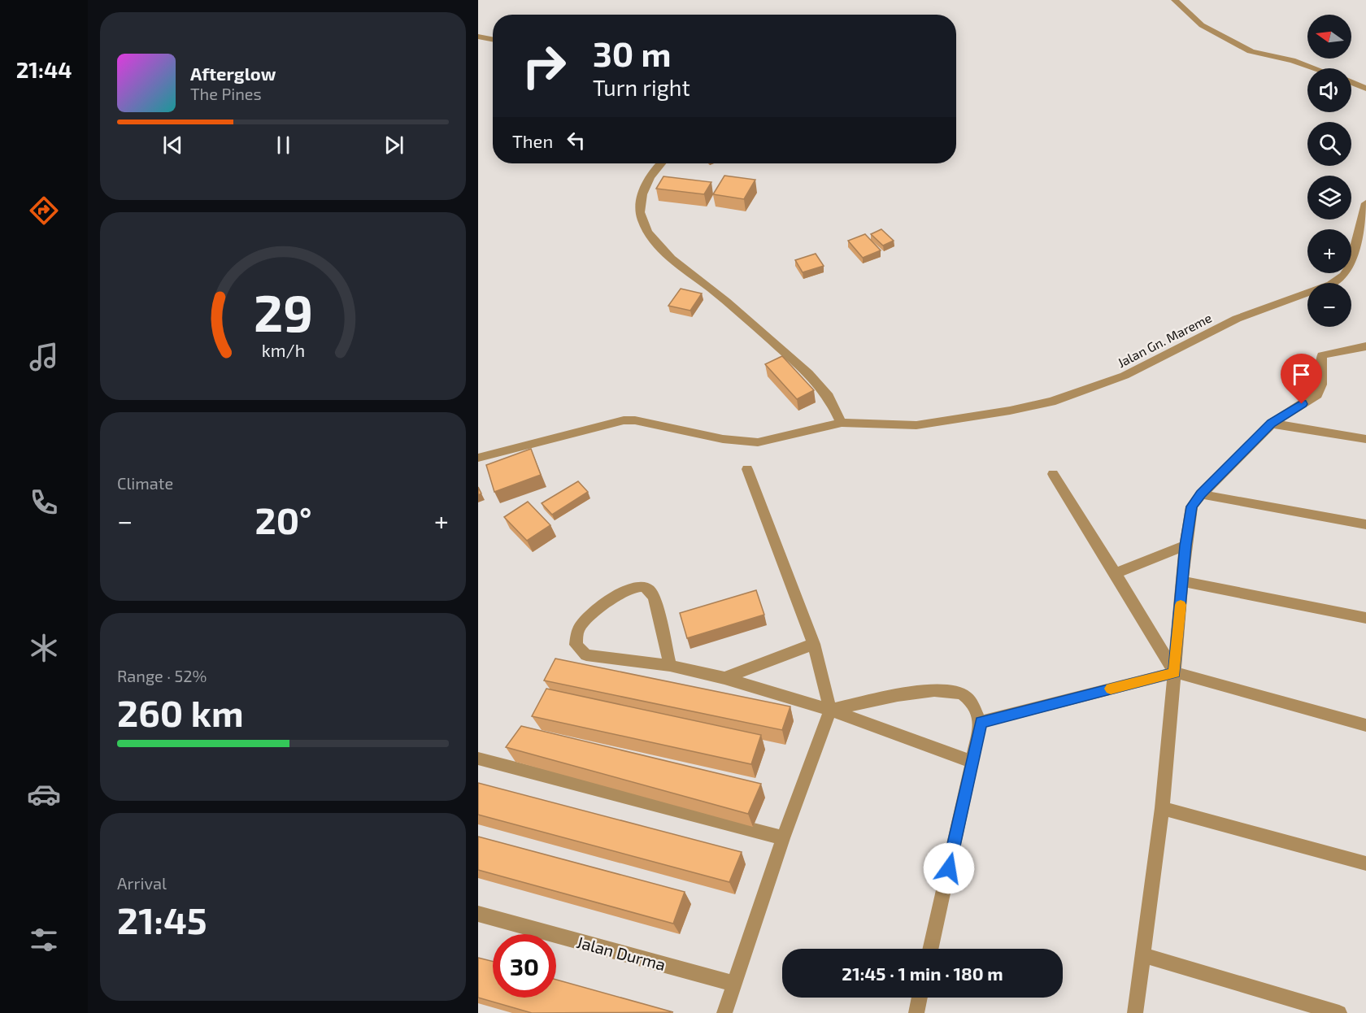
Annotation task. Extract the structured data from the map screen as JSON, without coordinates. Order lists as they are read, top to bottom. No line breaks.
{"streets":{"street":["Jalan Gn. Mareme","Jalan Durma"]},"north":"left","page":{"tabs":"21:44","map_buttons":["+","−"],"turn":["30 m","Turn right"],"song":["Afterglow","The Pines"],"then":"Then","tile":["Climate",["Range · 52%","260 km"],["Arrival","21:45"]],"heat":["−","20°","+"],"limit":"30","trip":"21:45 · 1 min · 180 m","gauge":["29","km/h"]}}
